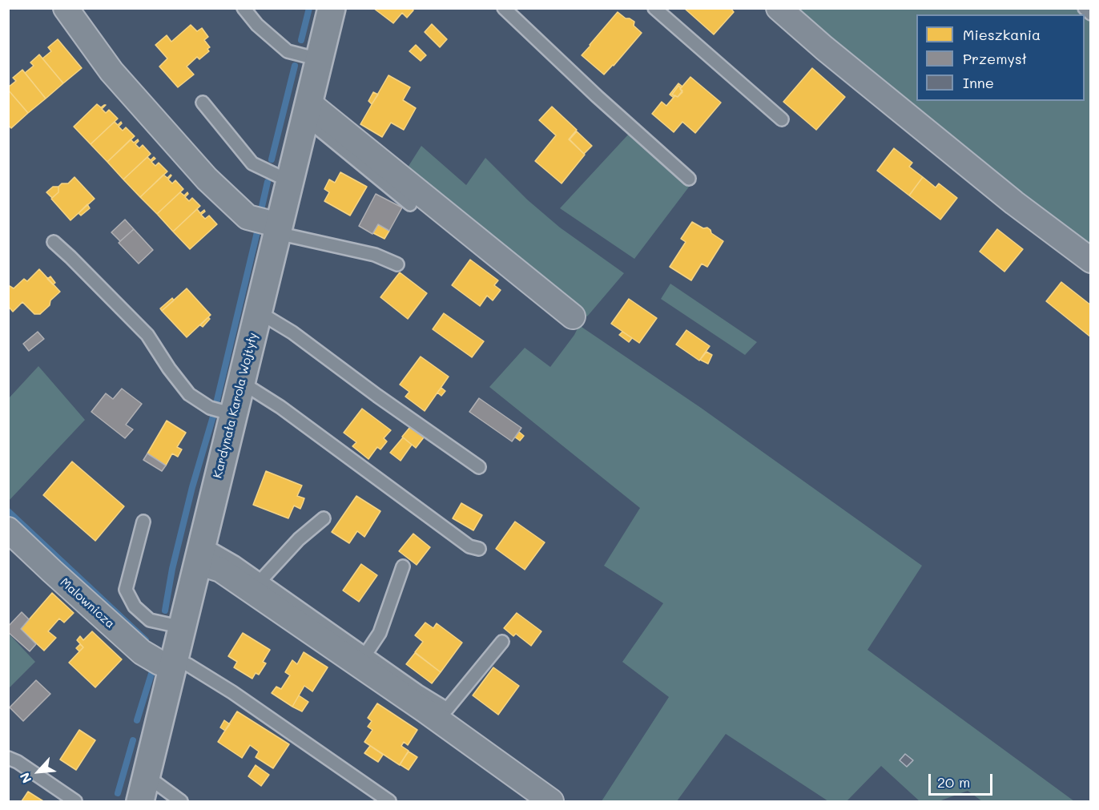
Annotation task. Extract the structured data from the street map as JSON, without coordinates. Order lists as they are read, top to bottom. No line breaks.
{"streets":{"street":["Kardynała Karola Wojtyły","Malownicza"]},"crossings":[["Kardynała Karola Wojtyły","Malownicza"]],"legend":["Mieszkania","Przemysł","Inne"],"scale_bar":"20 m","north":"bottom left"}
